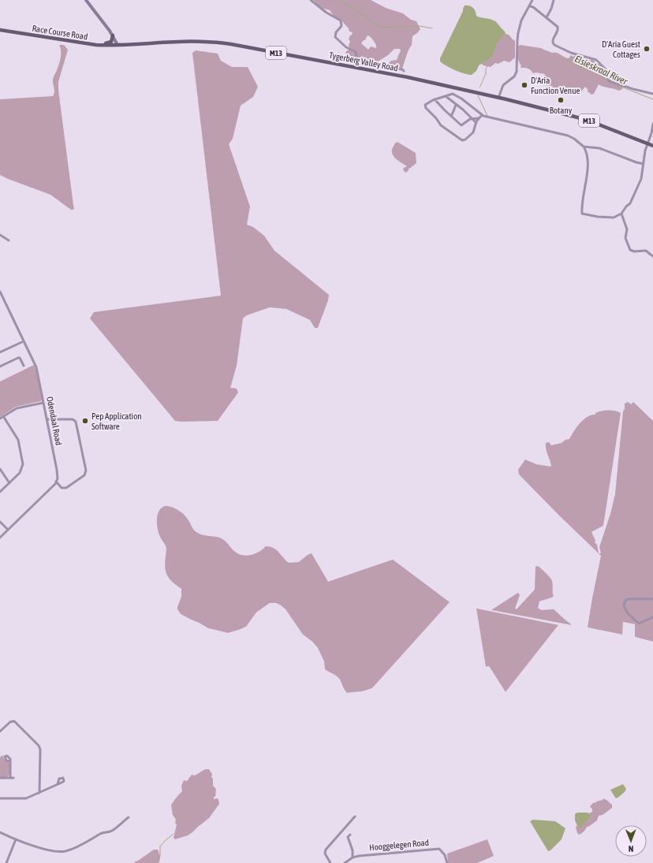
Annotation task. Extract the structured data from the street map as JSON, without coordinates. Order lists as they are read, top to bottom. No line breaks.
{"streets":{"main road":["Race Course Road","M13","Tygerberg Valley Road"],"street":["Odendaal Road","Hooggelegen Road"]},"crossings":[["Race Course Road","Tygerberg Valley Road"]],"water":["Elsieskraal River"],"places":["D'Aria Guest Cottages","D'Aria Function Venue","Botany","Pep Application Software"],"north":"bottom"}
